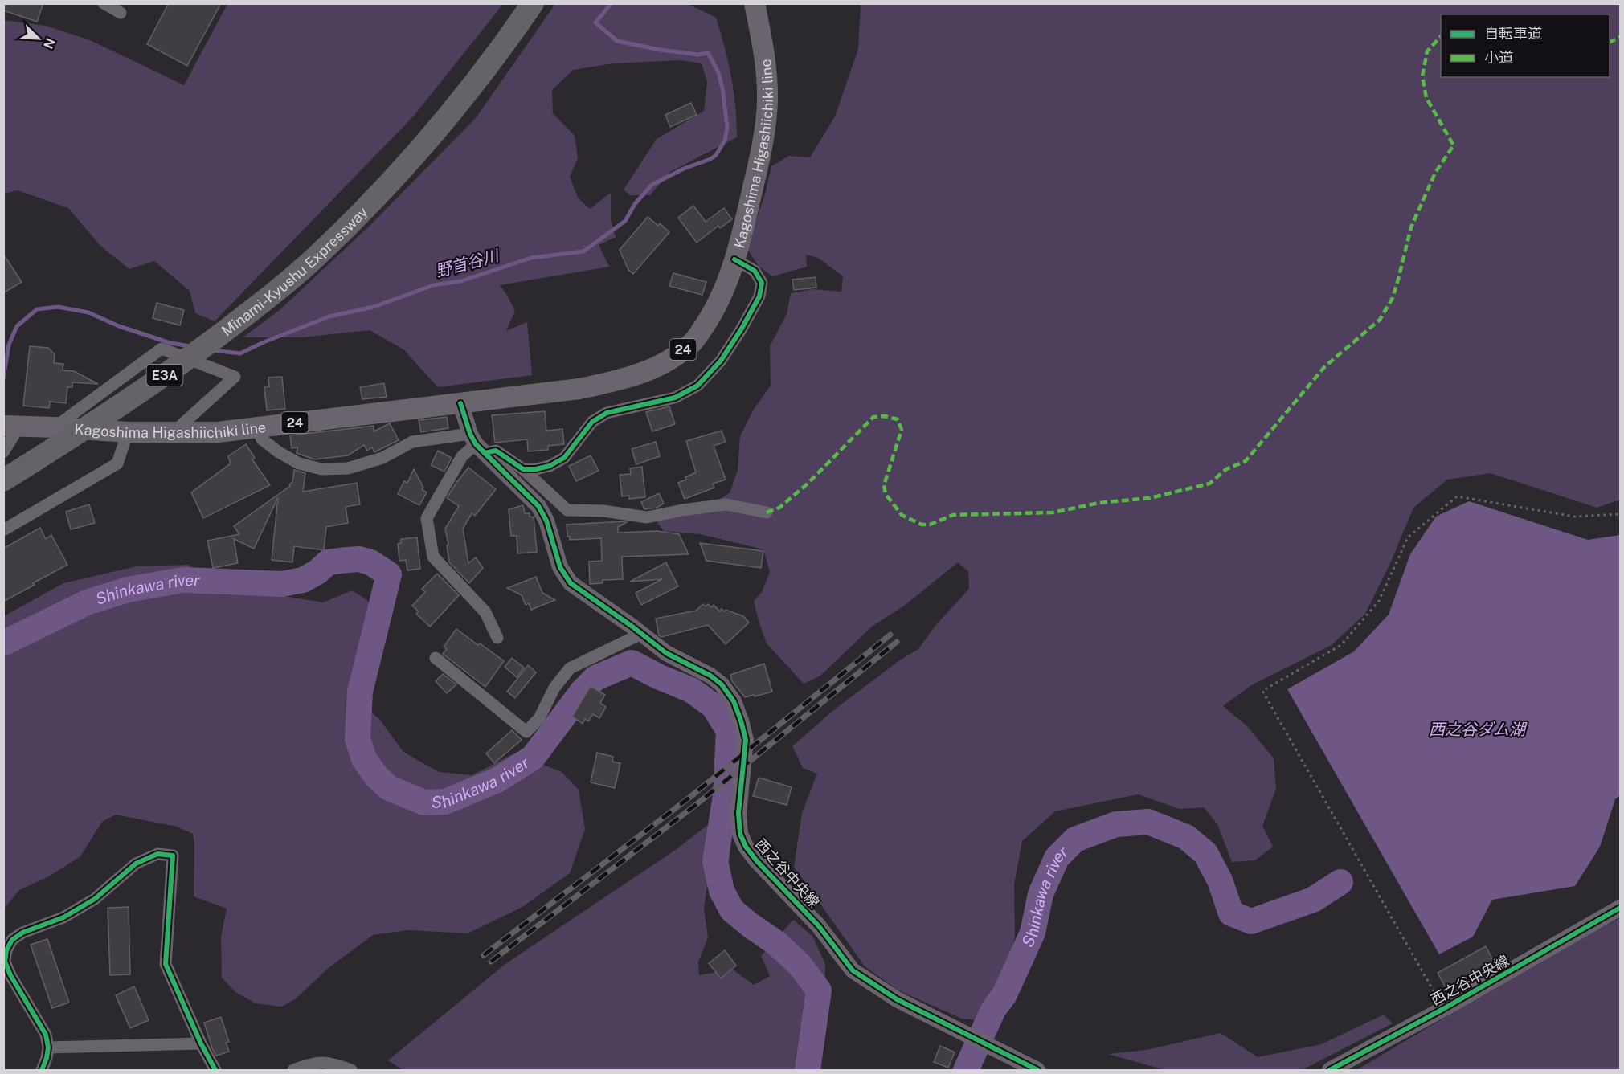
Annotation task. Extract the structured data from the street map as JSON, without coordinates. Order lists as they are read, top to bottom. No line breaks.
{"streets":{"highway":["Minami-Kyushu Expressway","E3A"],"main road":["Kagoshima Higashiichiki line","24"],"street":["西之谷中央線"]},"crossings":[["Kagoshima Higashiichiki line","西之谷中央線"]],"water":["野首谷川","Shinkawa river","西之谷ダム湖"],"legend":["自転車道","小道"],"north":"bottom right"}
